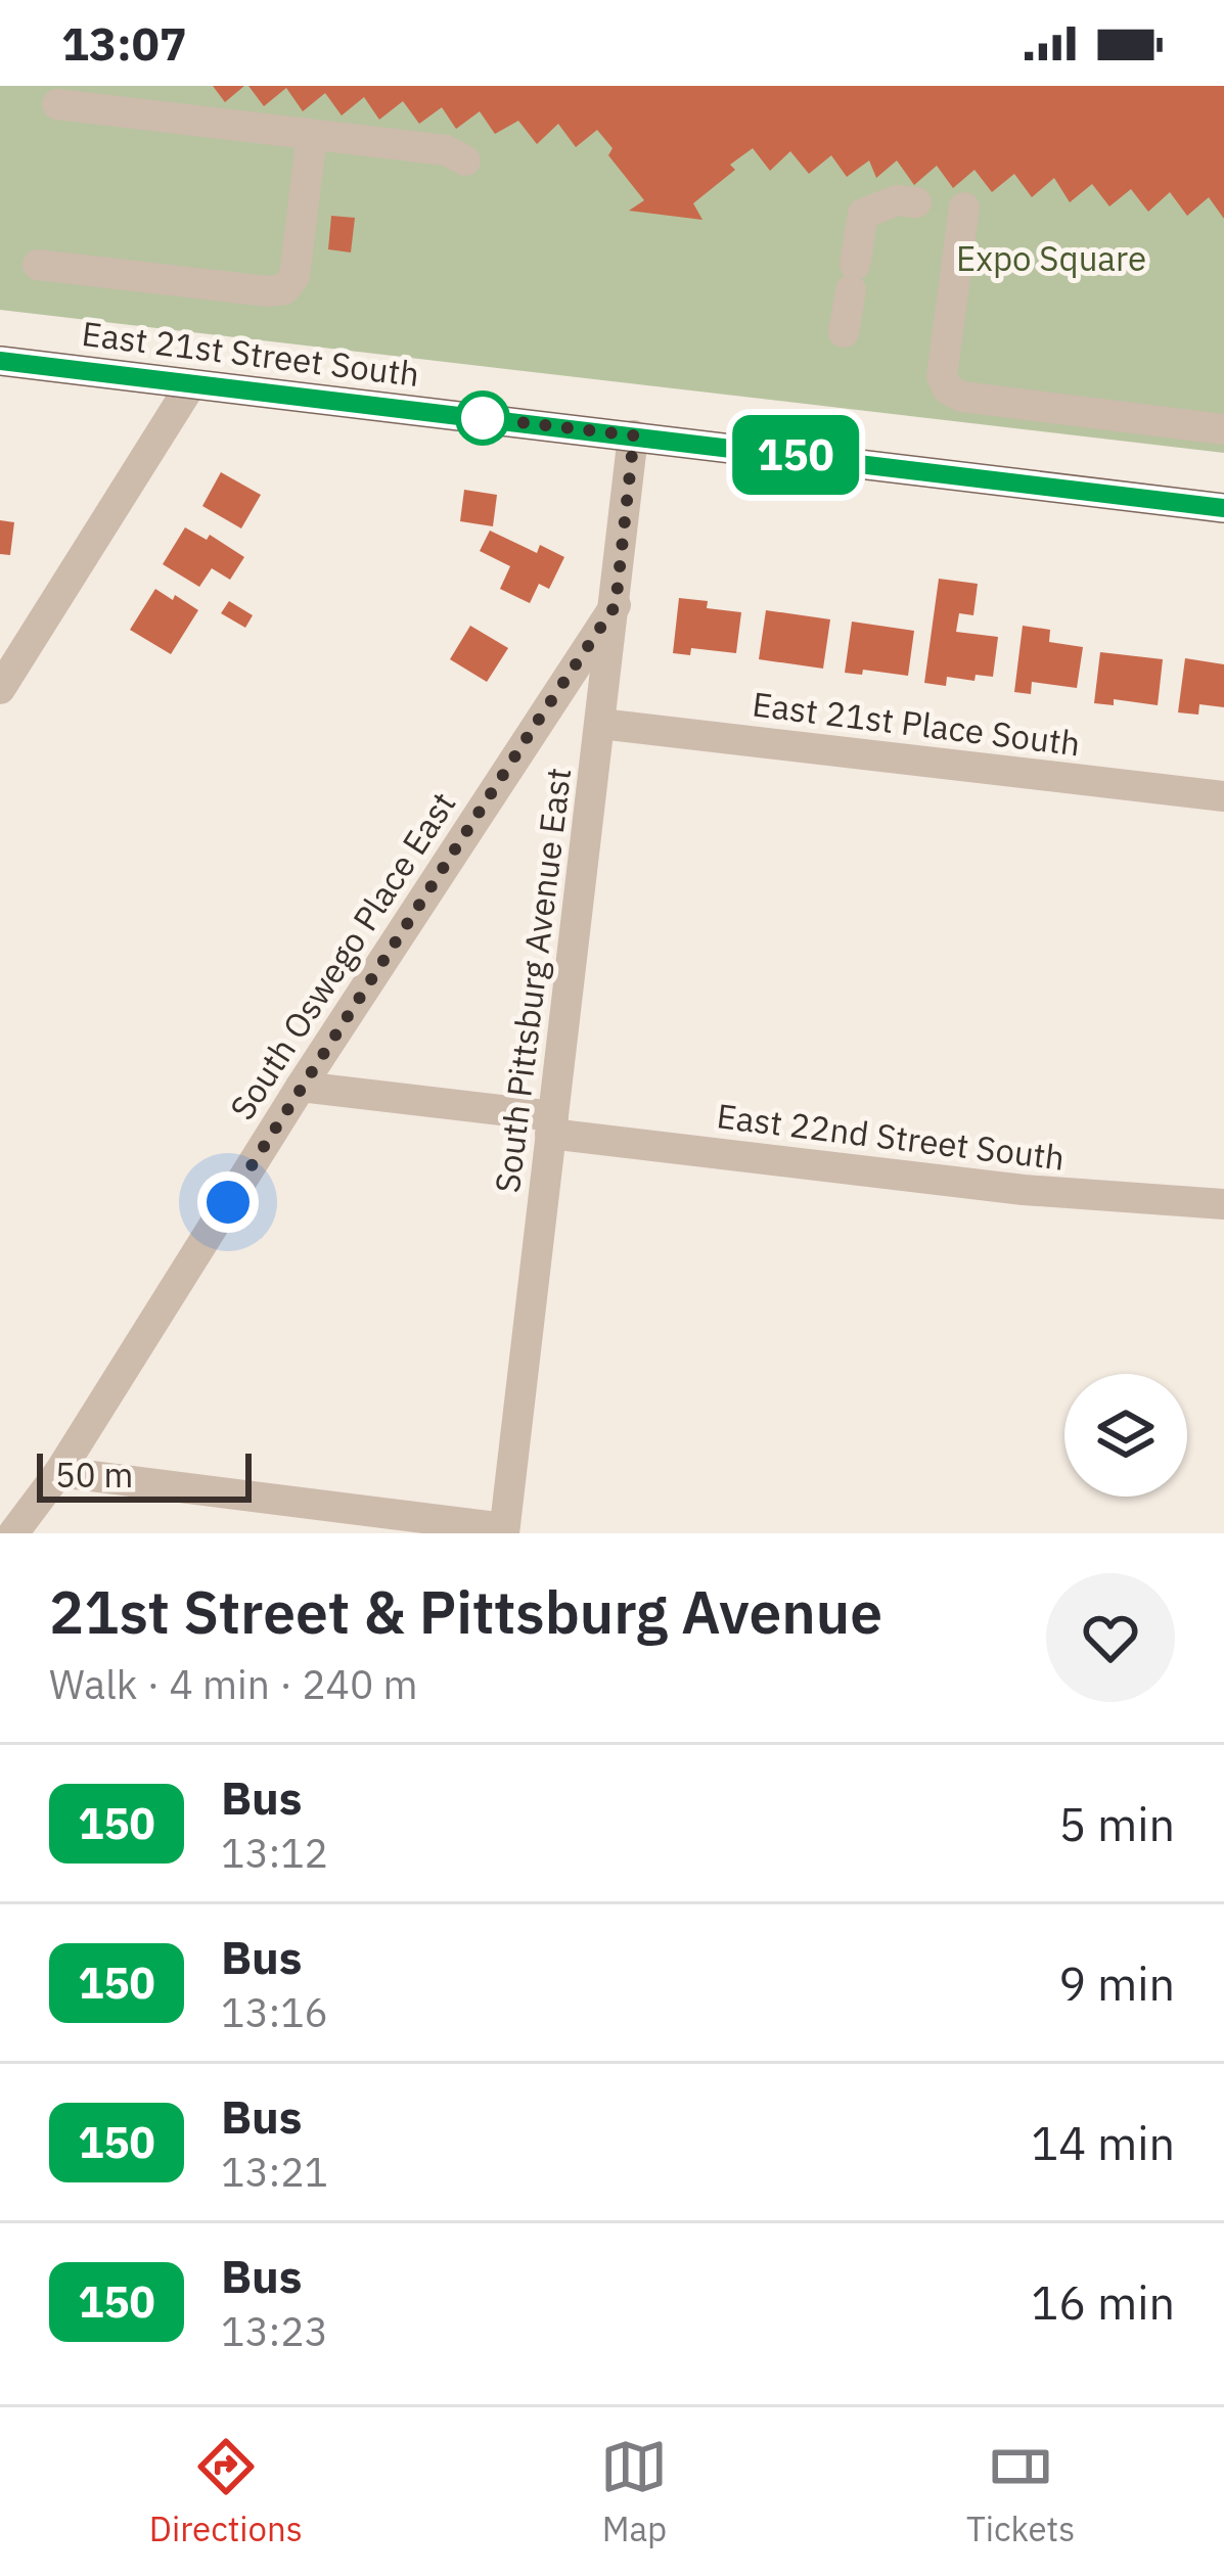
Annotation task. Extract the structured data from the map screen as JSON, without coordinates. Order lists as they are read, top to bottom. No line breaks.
{"streets":{"main road":["East 21st Street South"],"street":["East 21st Place South","South Oswego Place East","South Pittsburg Avenue East","East 22nd Street South"]},"crossings":[["East 21st Street South","South Pittsburg Avenue East"],["East 21st Place South","South Pittsburg Avenue East"],["South Oswego Place East","South Pittsburg Avenue East"],["South Oswego Place East","East 22nd Street South"],["South Pittsburg Avenue East","East 22nd Street South"]],"parks":["Expo Square"],"lines":["bus line 150"],"scale_bar":"50 m","page":{"status":"13:07","on_map":"150","scale":"50 m","heading":["21st Street & Pittsburg Avenue","Walk · 4 min · 240 m"],"list":[{"mark":"150","name":"Bus","note":"13:12","value":"5 min"},{"mark":"150","name":"Bus","note":"13:16","value":"9 min"},{"mark":"150","name":"Bus","note":"13:21","value":"14 min"},{"mark":"150","name":"Bus","note":"13:23","value":"16 min"}],"tabs":["Directions","Map","Tickets"]}}
